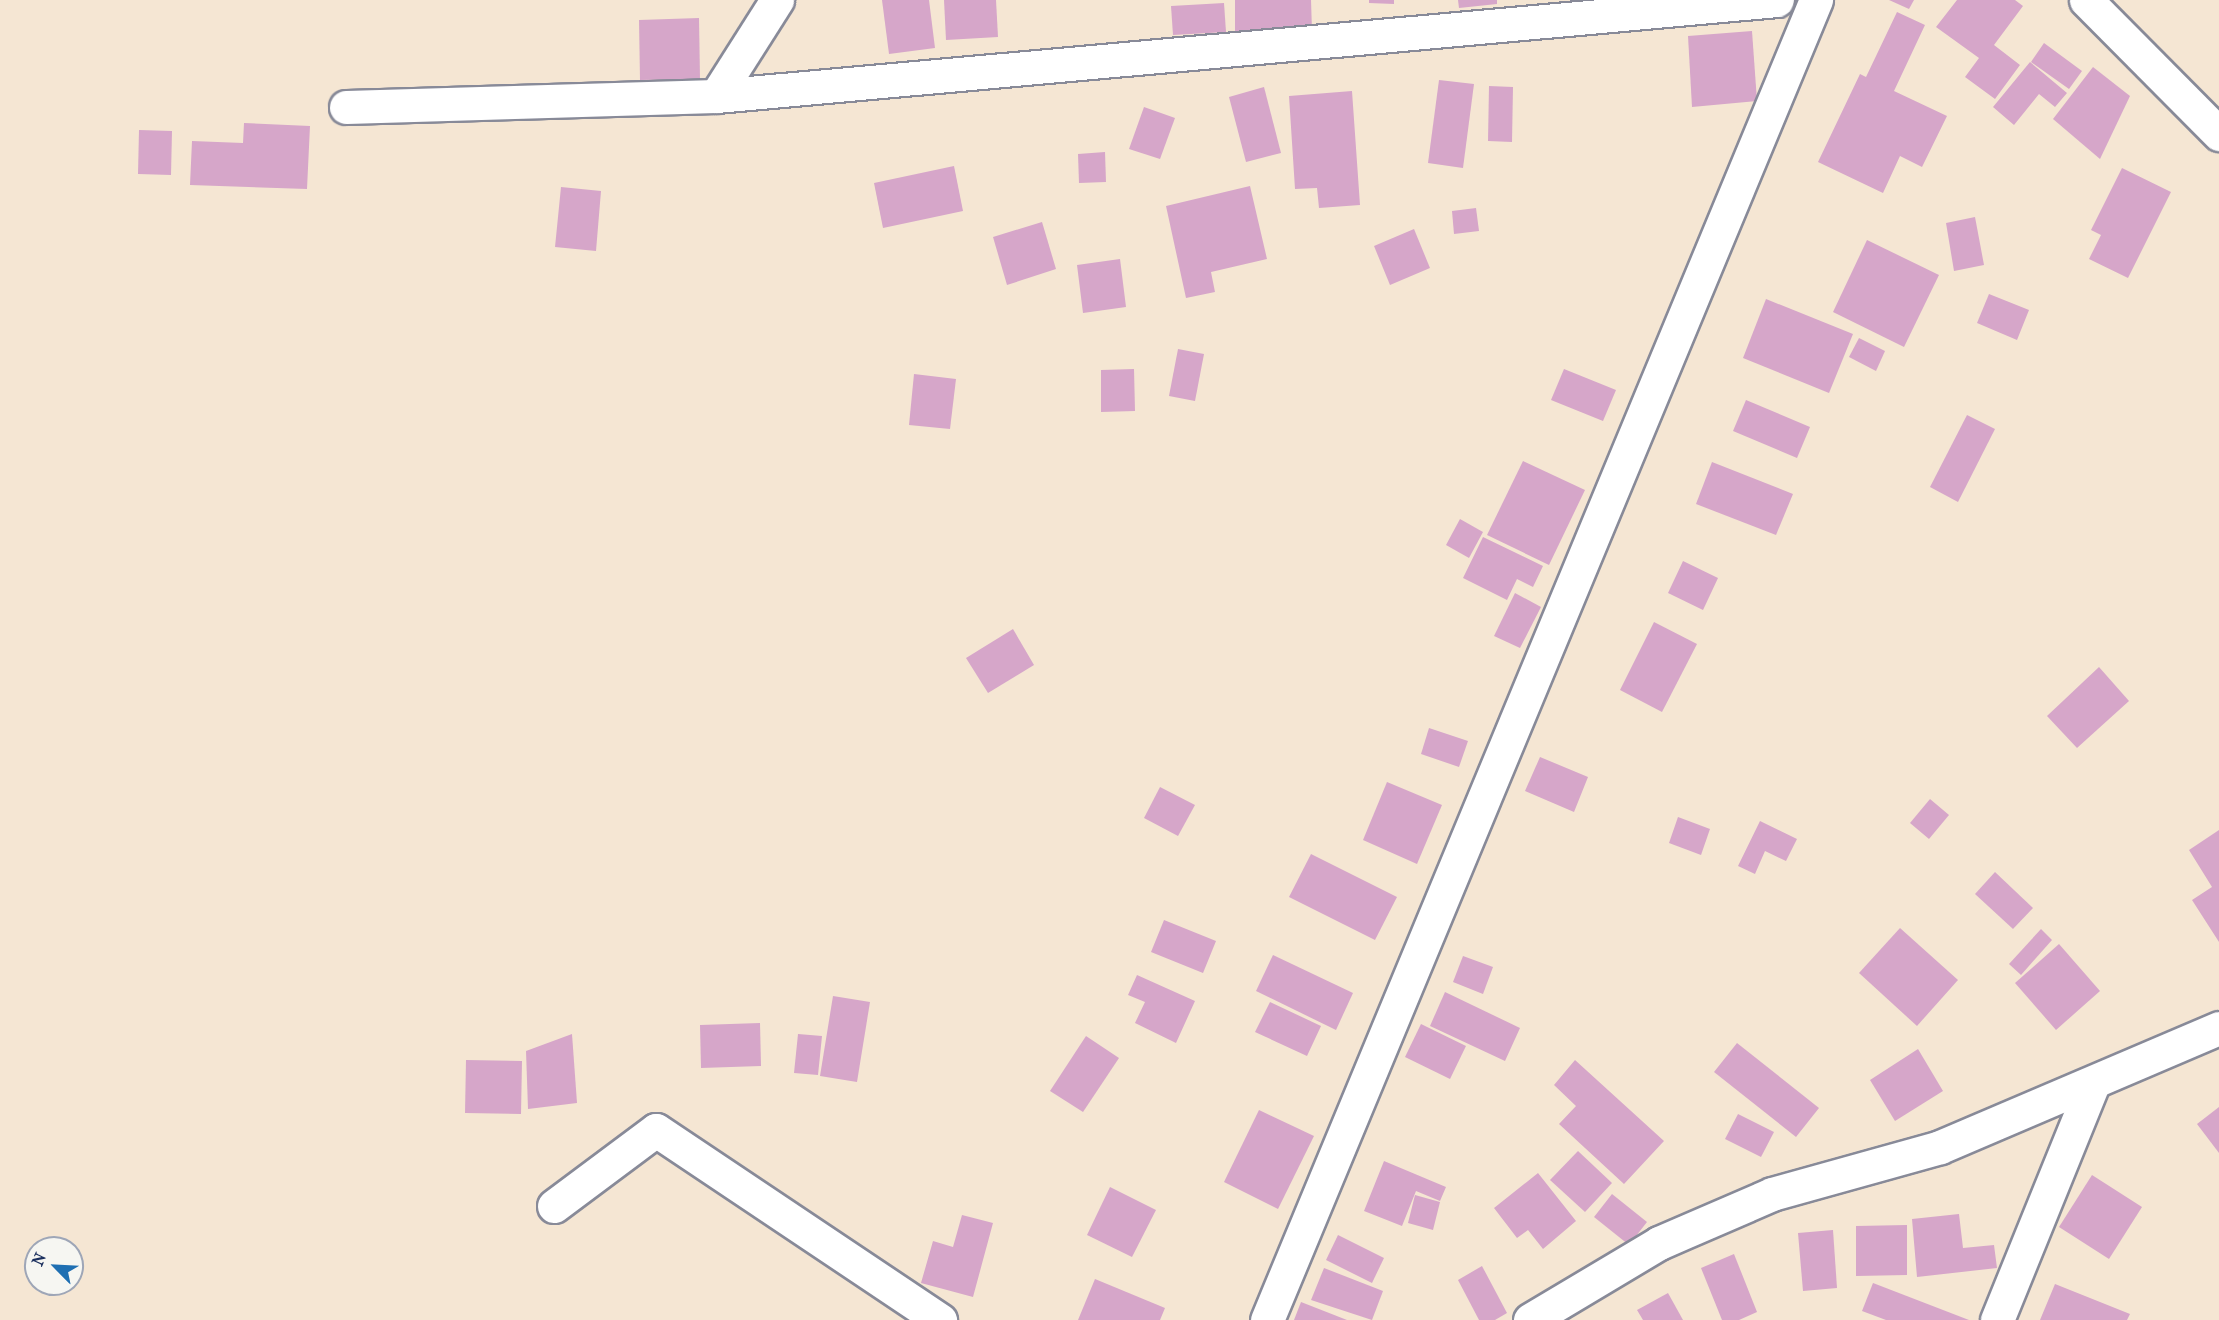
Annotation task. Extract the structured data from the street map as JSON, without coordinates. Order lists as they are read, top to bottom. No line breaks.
{"north":"top left"}
